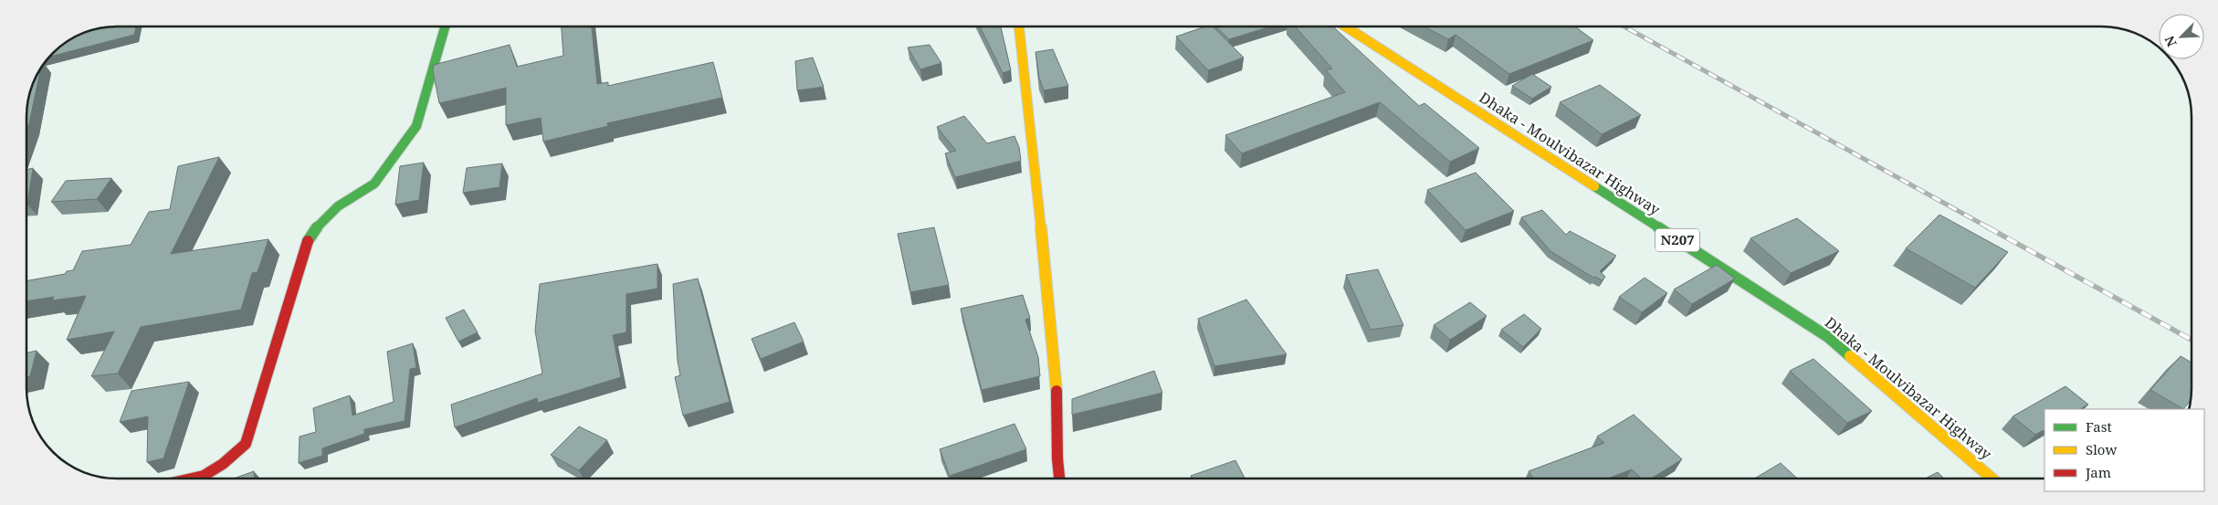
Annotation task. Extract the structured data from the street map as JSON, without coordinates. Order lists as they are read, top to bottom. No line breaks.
{"streets":{"main road":["Dhaka - Moulvibazar Highway","N207"]},"legend":["Fast","Slow","Jam"],"north":"bottom left"}
